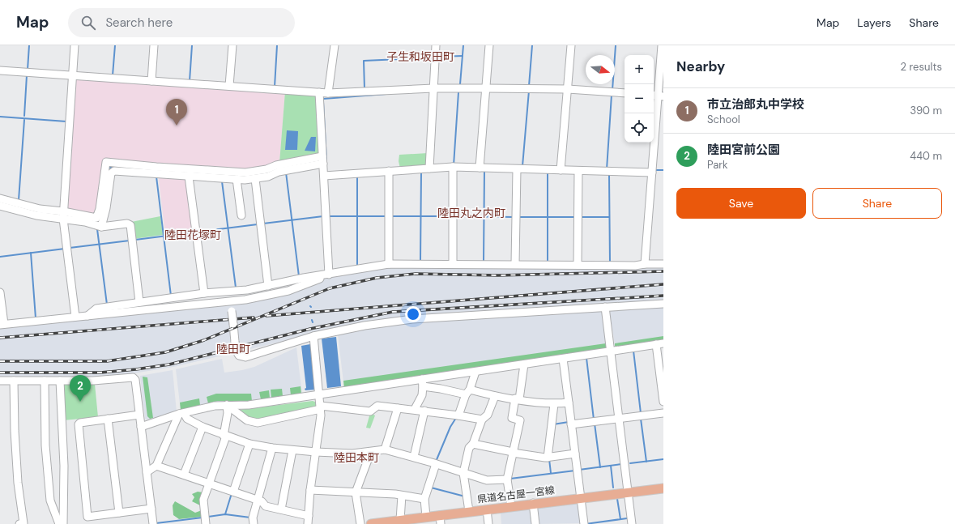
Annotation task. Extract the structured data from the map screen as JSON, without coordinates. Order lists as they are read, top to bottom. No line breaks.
{"streets":{"main road":["県道名古屋一宮線"]},"districts":["子生和坂田町","陸田丸之内町","陸田花塚町","陸田町","陸田本町"],"north":"right","page":{"header":"Map","search":"Search here","nav":["Map","Layers","Share"],"heading":["Nearby","2 results"],"map_buttons":["+","−"],"list":[{"mark":"1","name":"市立治郎丸中学校","note":"School","value":"390 m"},{"mark":"2","name":"陸田宮前公園","note":"Park","value":"440 m"}],"pins":["1","2"],"buttons":["Save","Share"]}}
